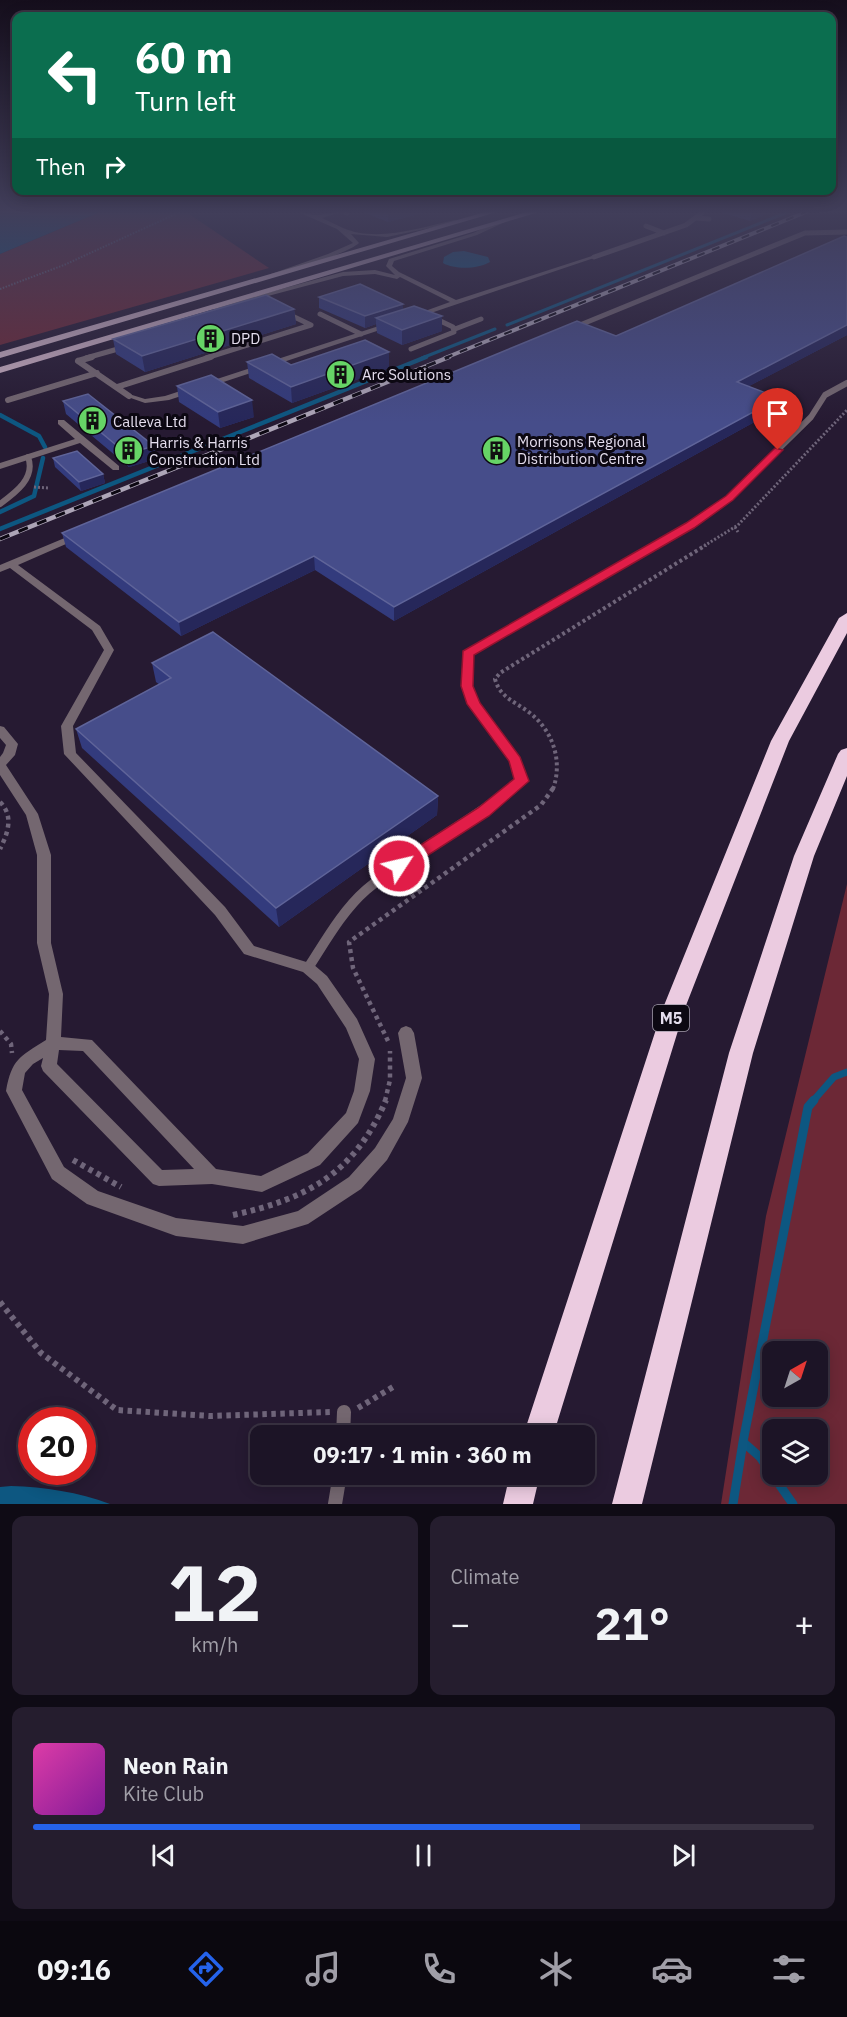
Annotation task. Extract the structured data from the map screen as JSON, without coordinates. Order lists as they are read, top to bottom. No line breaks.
{"streets":{"highway":["M5"]},"places":{"building":["DPD","Arc Solutions","Calleva Ltd","Morrisons Regional Distribution Centre","Harris & Harris Construction Ltd"]},"north":"top right","page":{"turn":["60 m","Turn left"],"then":"Then","limit":"20","trip":"09:17 · 1 min · 360 m","tile":[["12","km/h"],"Climate"],"heat":["−","21°","+"],"song":["Neon Rain","Kite Club"],"tabs":"09:16"}}
